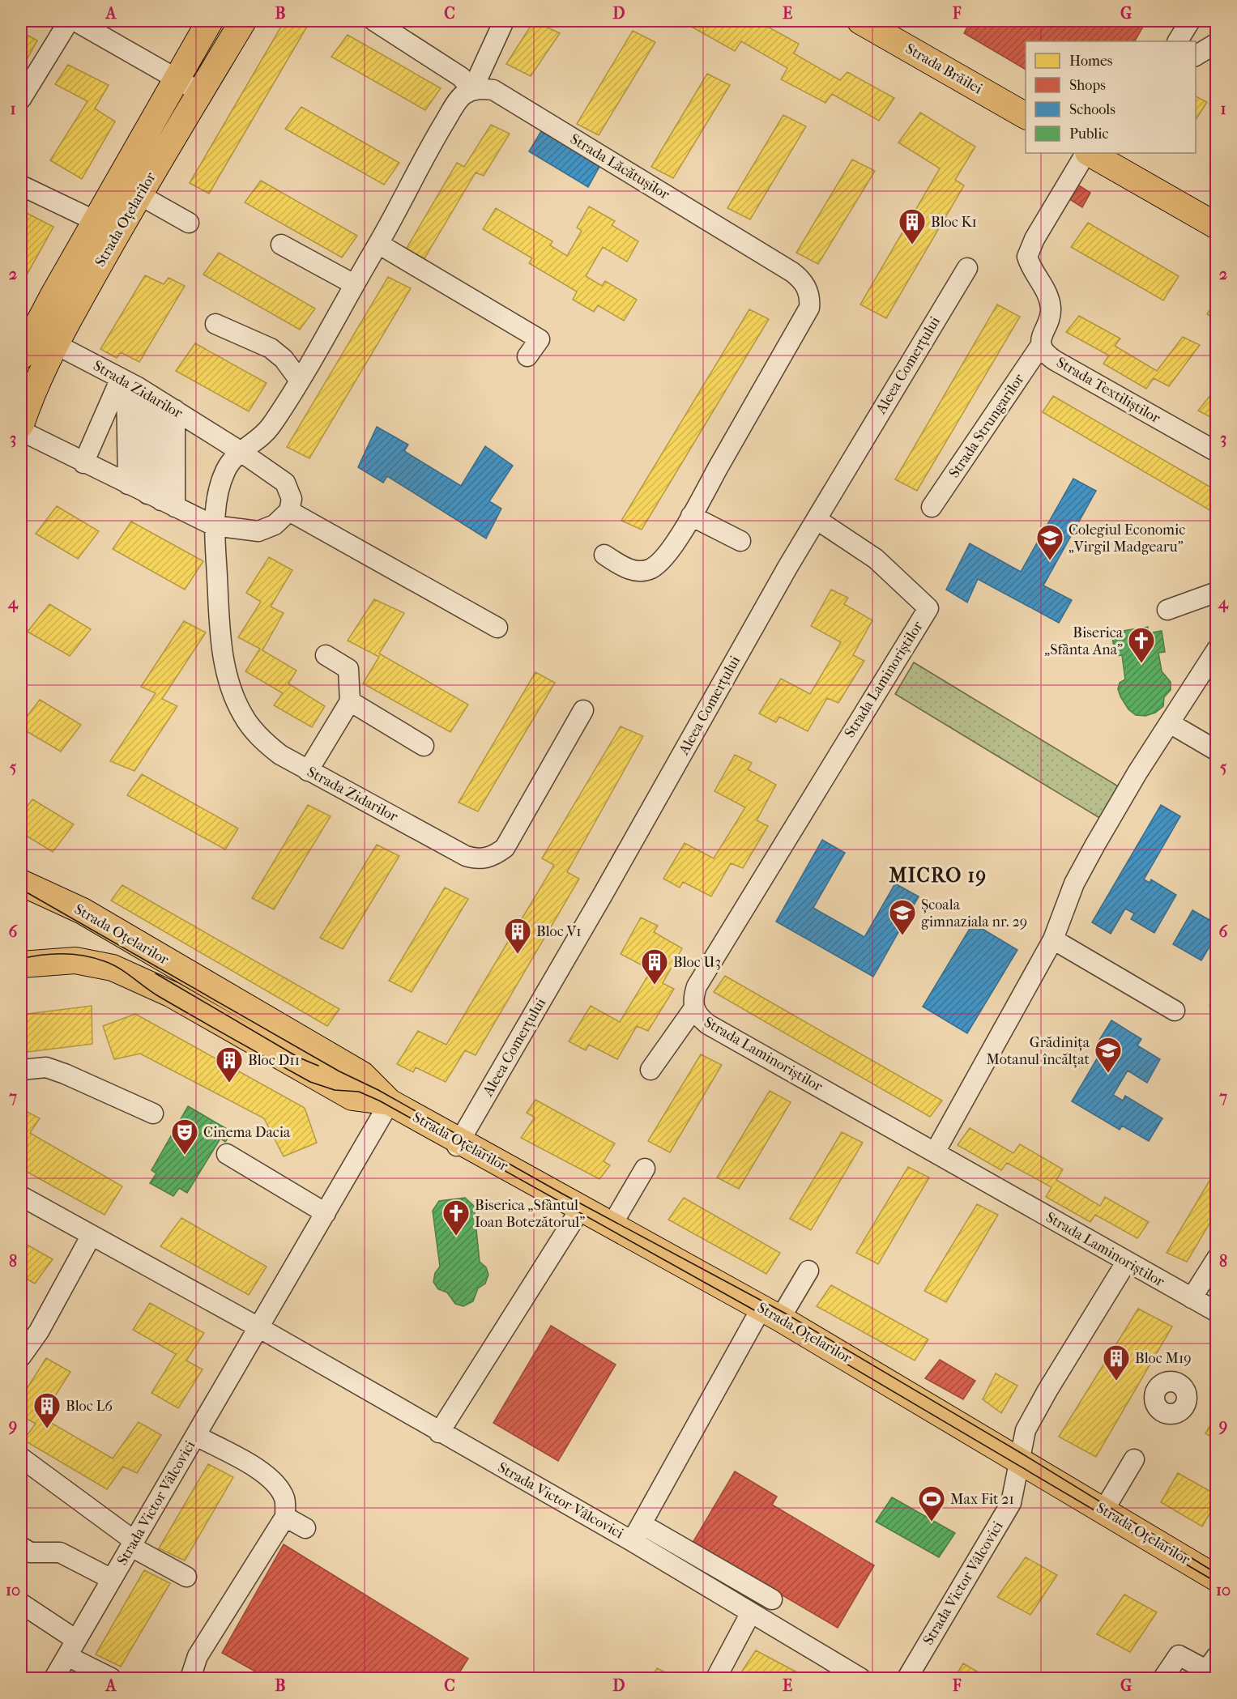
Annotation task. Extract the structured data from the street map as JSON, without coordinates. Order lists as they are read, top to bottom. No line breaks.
{"streets":{"main road":["Strada Brăilei","Strada Oțelarilor"],"street":["Strada Lăcătușilor","Aleea Comerțului","Strada Zidarilor","Strada Textiliștilor","Strada Strungarilor","Strada Laminoriștilor","Strada Victor Vâlcovici"]},"crossings":[["Strada Oțelarilor","Aleea Comerțului"],["Strada Oțelarilor","Strada Zidarilor"],["Strada Oțelarilor","Strada Victor Vâlcovici"],["Aleea Comerțului","Strada Laminoriștilor"],["Strada Textiliștilor","Strada Strungarilor"],["Strada Laminoriștilor","Strada Victor Vâlcovici"]],"districts":["MICRO 19"],"places":{"building":["Bloc K1","Bloc V1","Bloc U3","Bloc D11","Bloc M19","Bloc L6"],"school or university":["Colegiul Economic „Virgil Madgearu\"","Școala gimnaziala nr. 29","Grădinița Motanul încălțat"],"church":["Biserica „Sfânta Ana\"","Biserica „Sfântul Ioan Botezătorul\""],"theatre":["Cinema Dacia"],"sports":["Max Fit 21"]},"legend":["Homes","Shops","Schools","Public"],"grid":{"columns":["A","B","C","D","E","F","G"],"rows":["1","2","3","4","5","6","7","8","9","10"]}}
